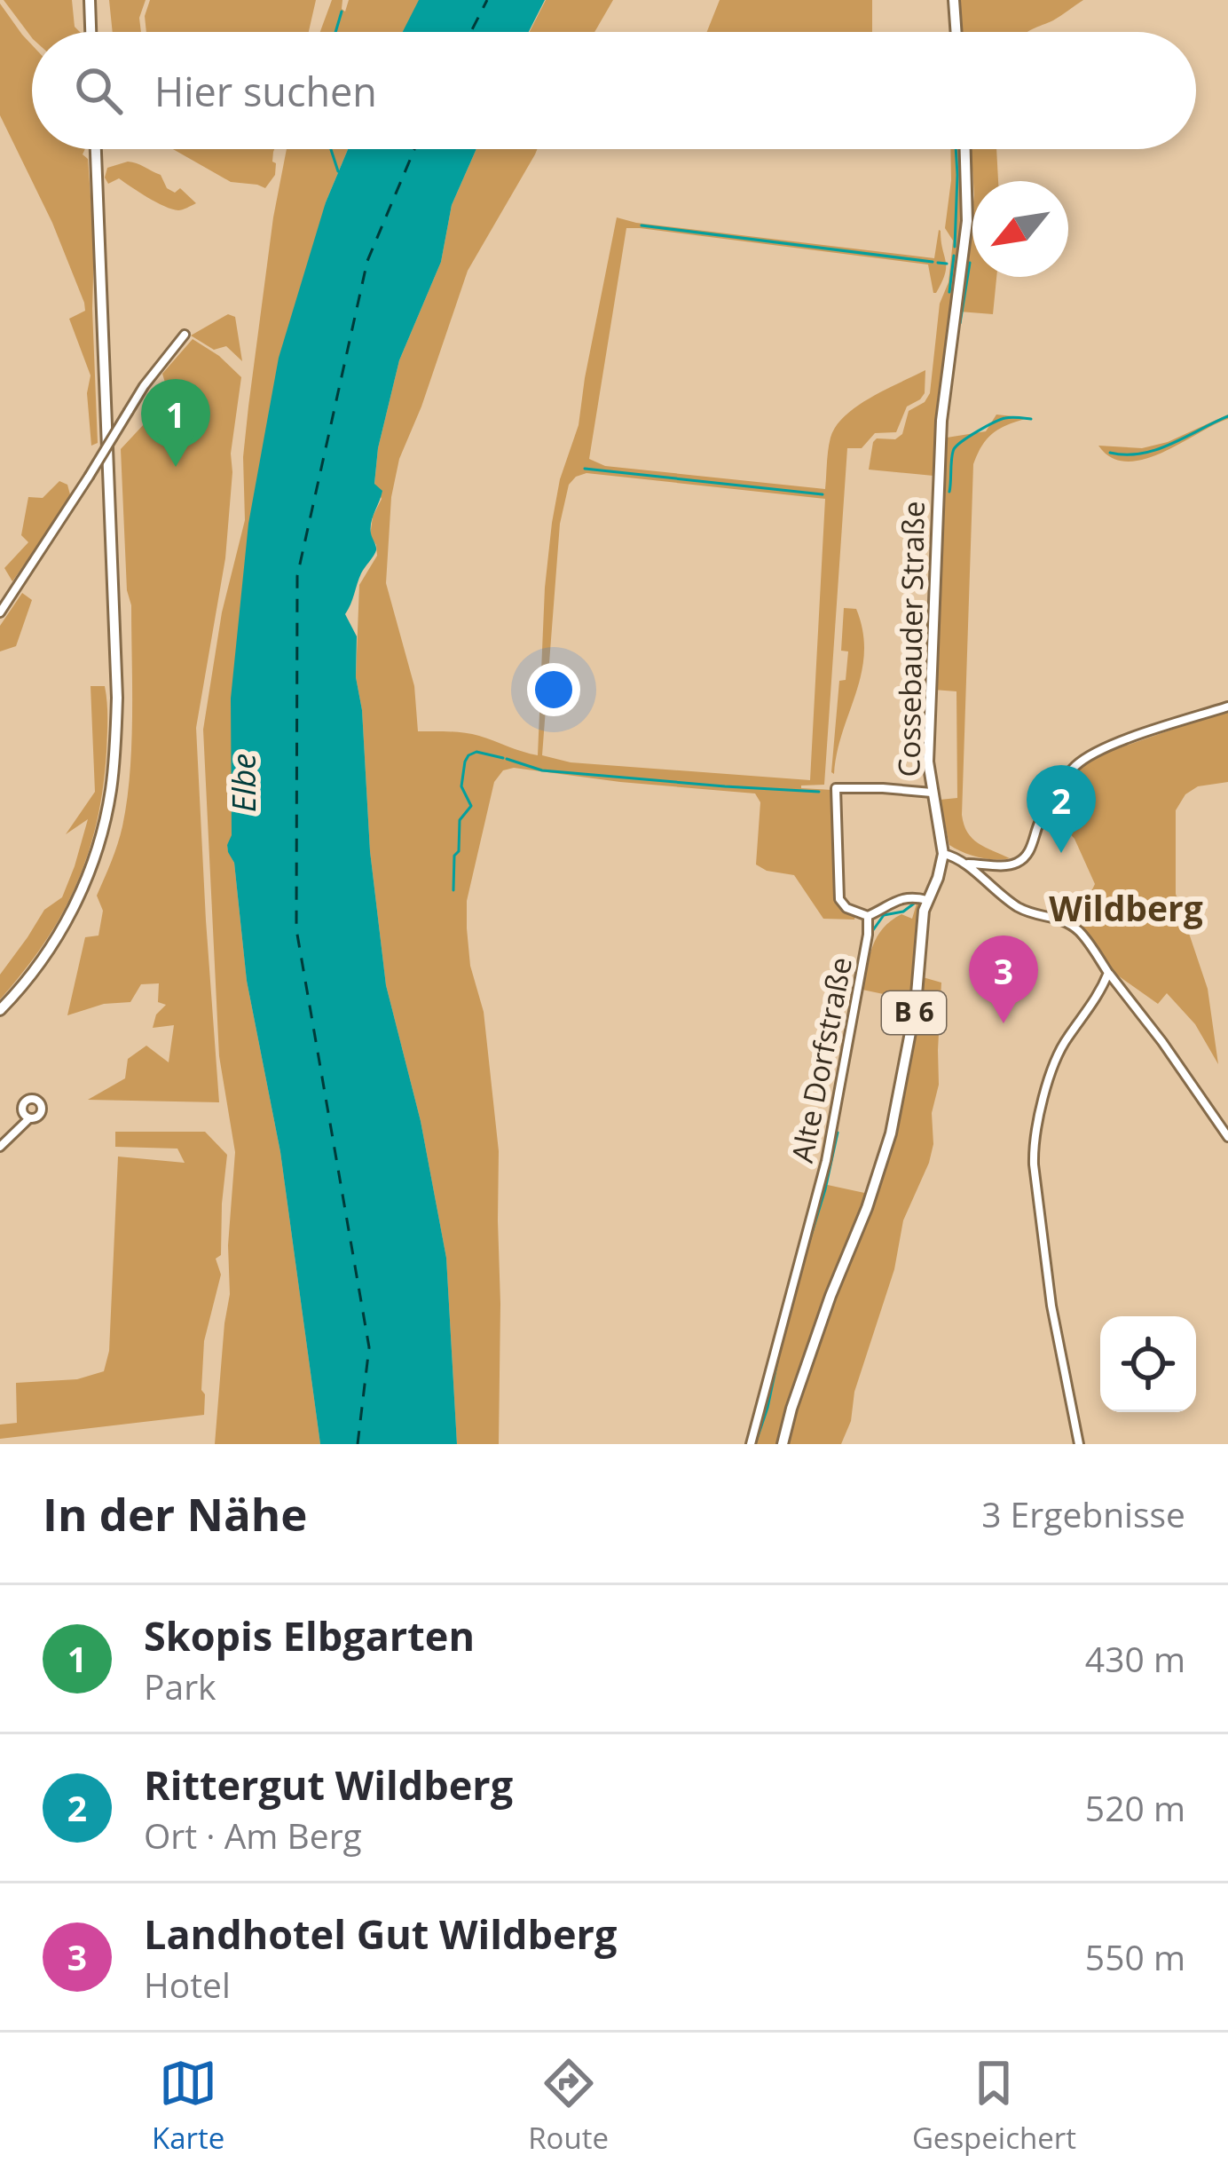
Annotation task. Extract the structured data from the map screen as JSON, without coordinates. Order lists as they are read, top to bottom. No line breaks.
{"streets":{"main road":["Cossebauder Straße","B 6"],"street":["Alte Dorfstraße"]},"districts":["Wildberg"],"water":["Elbe"],"north":"bottom left","page":{"search":"Hier suchen","pins":["1","2","3"],"heading":["In der Nähe","3 Ergebnisse"],"list":[{"mark":"1","name":"Skopis Elbgarten","note":"Park","value":"430 m"},{"mark":"2","name":"Rittergut Wildberg","note":"Ort · Am Berg","value":"520 m"},{"mark":"3","name":"Landhotel Gut Wildberg","note":"Hotel","value":"550 m"}],"nav":["Karte","Route","Gespeichert"]}}
